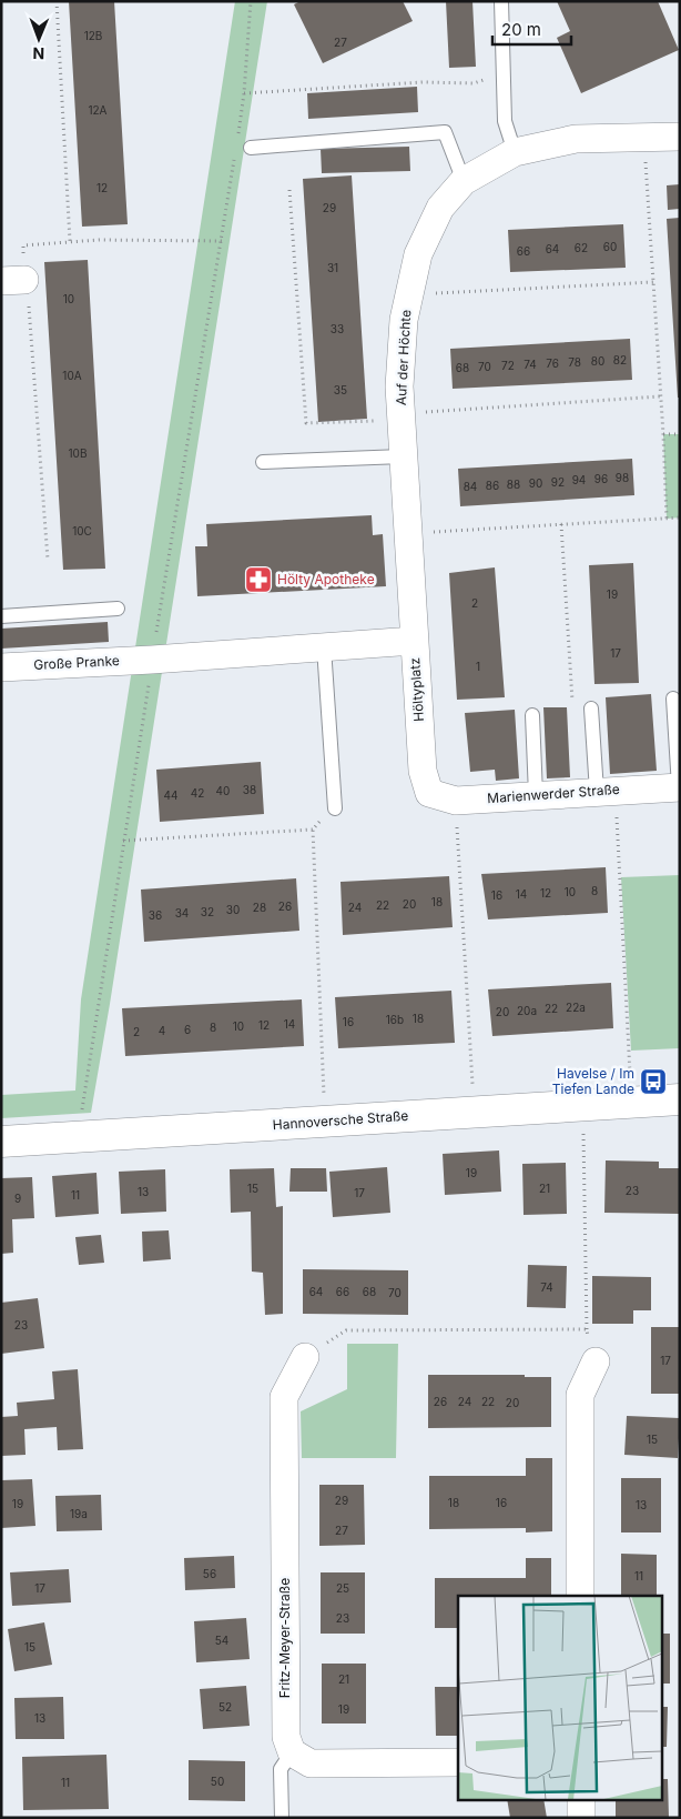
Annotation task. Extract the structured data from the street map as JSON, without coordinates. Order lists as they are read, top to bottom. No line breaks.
{"streets":{"street":["Auf der Höchte","Große Pranke","Höltyplatz","Marienwerder Straße","Hannoversche Straße","Fritz-Meyer-Straße"]},"crossings":[["Auf der Höchte","Höltyplatz"],["Große Pranke","Höltyplatz"],["Höltyplatz","Marienwerder Straße"]],"places":{"pharmacy":["Hölty Apotheke"],"bus stop":["Havelse / Im Tiefen Lande"]},"house_numbers":["12B","27","12A","12","29","60","62","64","66","31","10","33","82","80","78","76","74","72","70","68","10A","35","10B","98","96","94","92","90","88","86","84","10C","19","2","17","1","38","40","42","44","8","10","12","14","16","18","20","22","26","28","24","30","32","34","36","22a","22","20a","20","18","16b","16","14","12","10","8","6","4","2","19","15","21","23","13","17","11","9","74","64","66","68","70","23","17","26","24","22","20","15","29","18","16","19","13","19a","27","56","11","17","25","23","54","15","21","52","19","13","50","11"],"scale_bar":"20 m","north":"bottom"}
